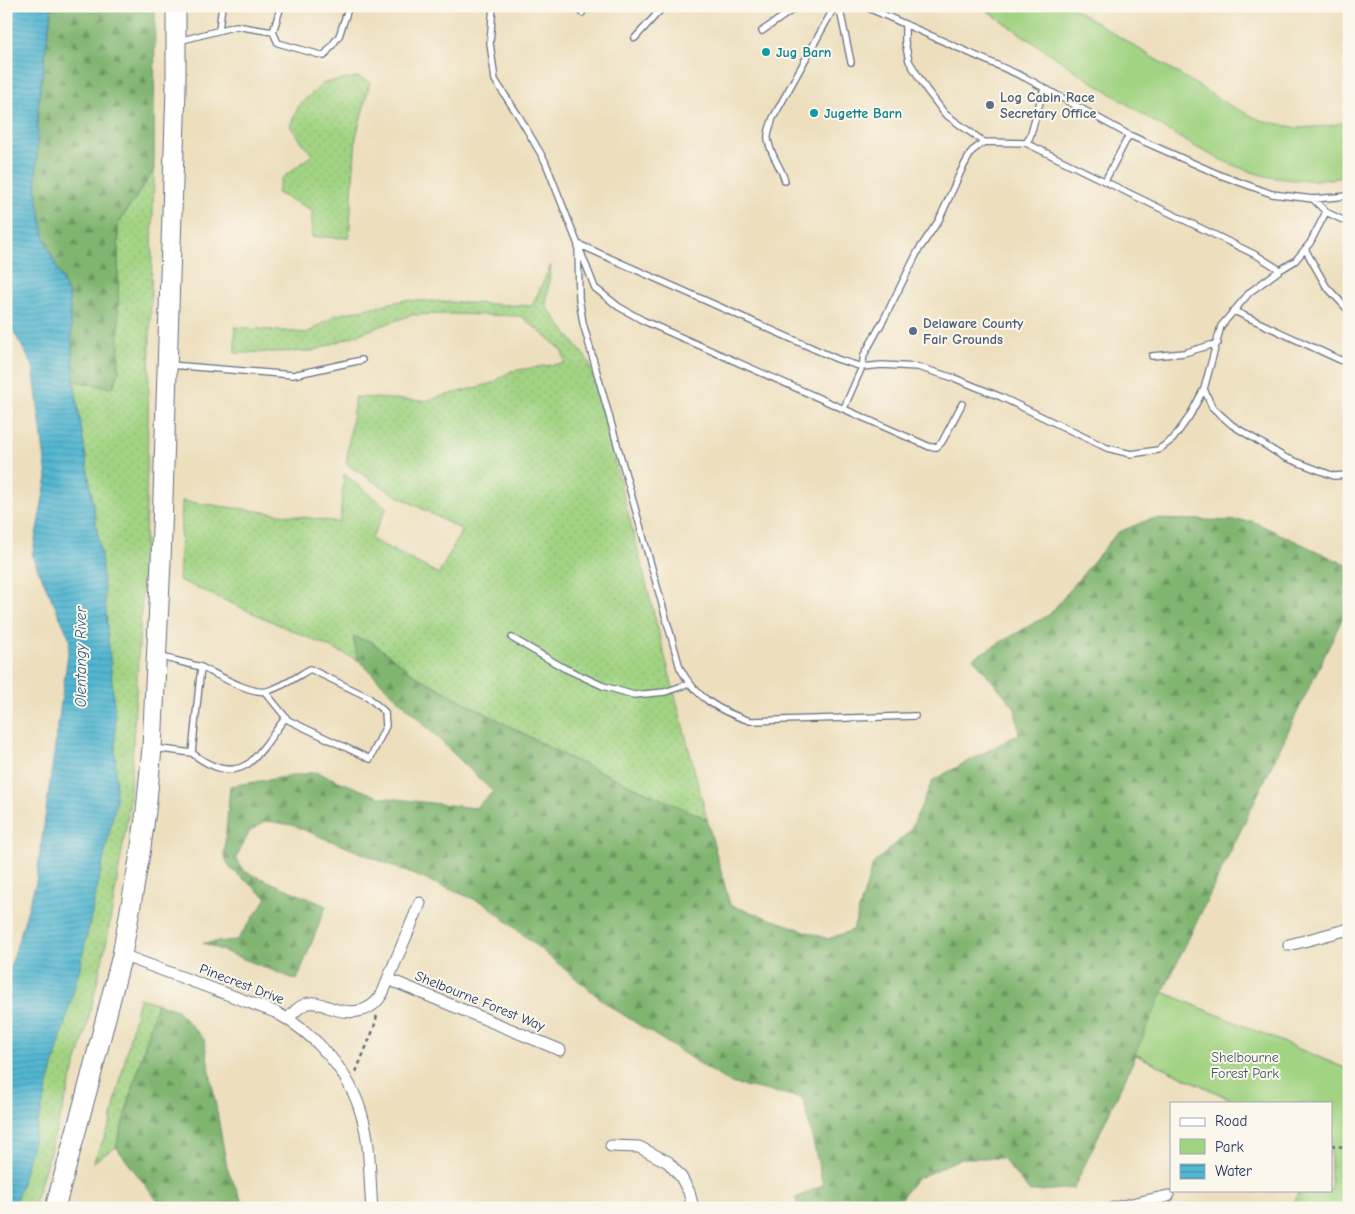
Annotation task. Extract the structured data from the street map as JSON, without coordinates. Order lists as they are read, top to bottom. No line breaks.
{"streets":{"street":["Pinecrest Drive","Shelbourne Forest Way"]},"water":["Olentangy River"],"parks":["Shelbourne Forest Park"],"places":["Jug Barn","Log Cabin Race Secretary Office","Jugette Barn","Delaware County Fair Grounds"],"legend":["Road","Park","Water"]}
